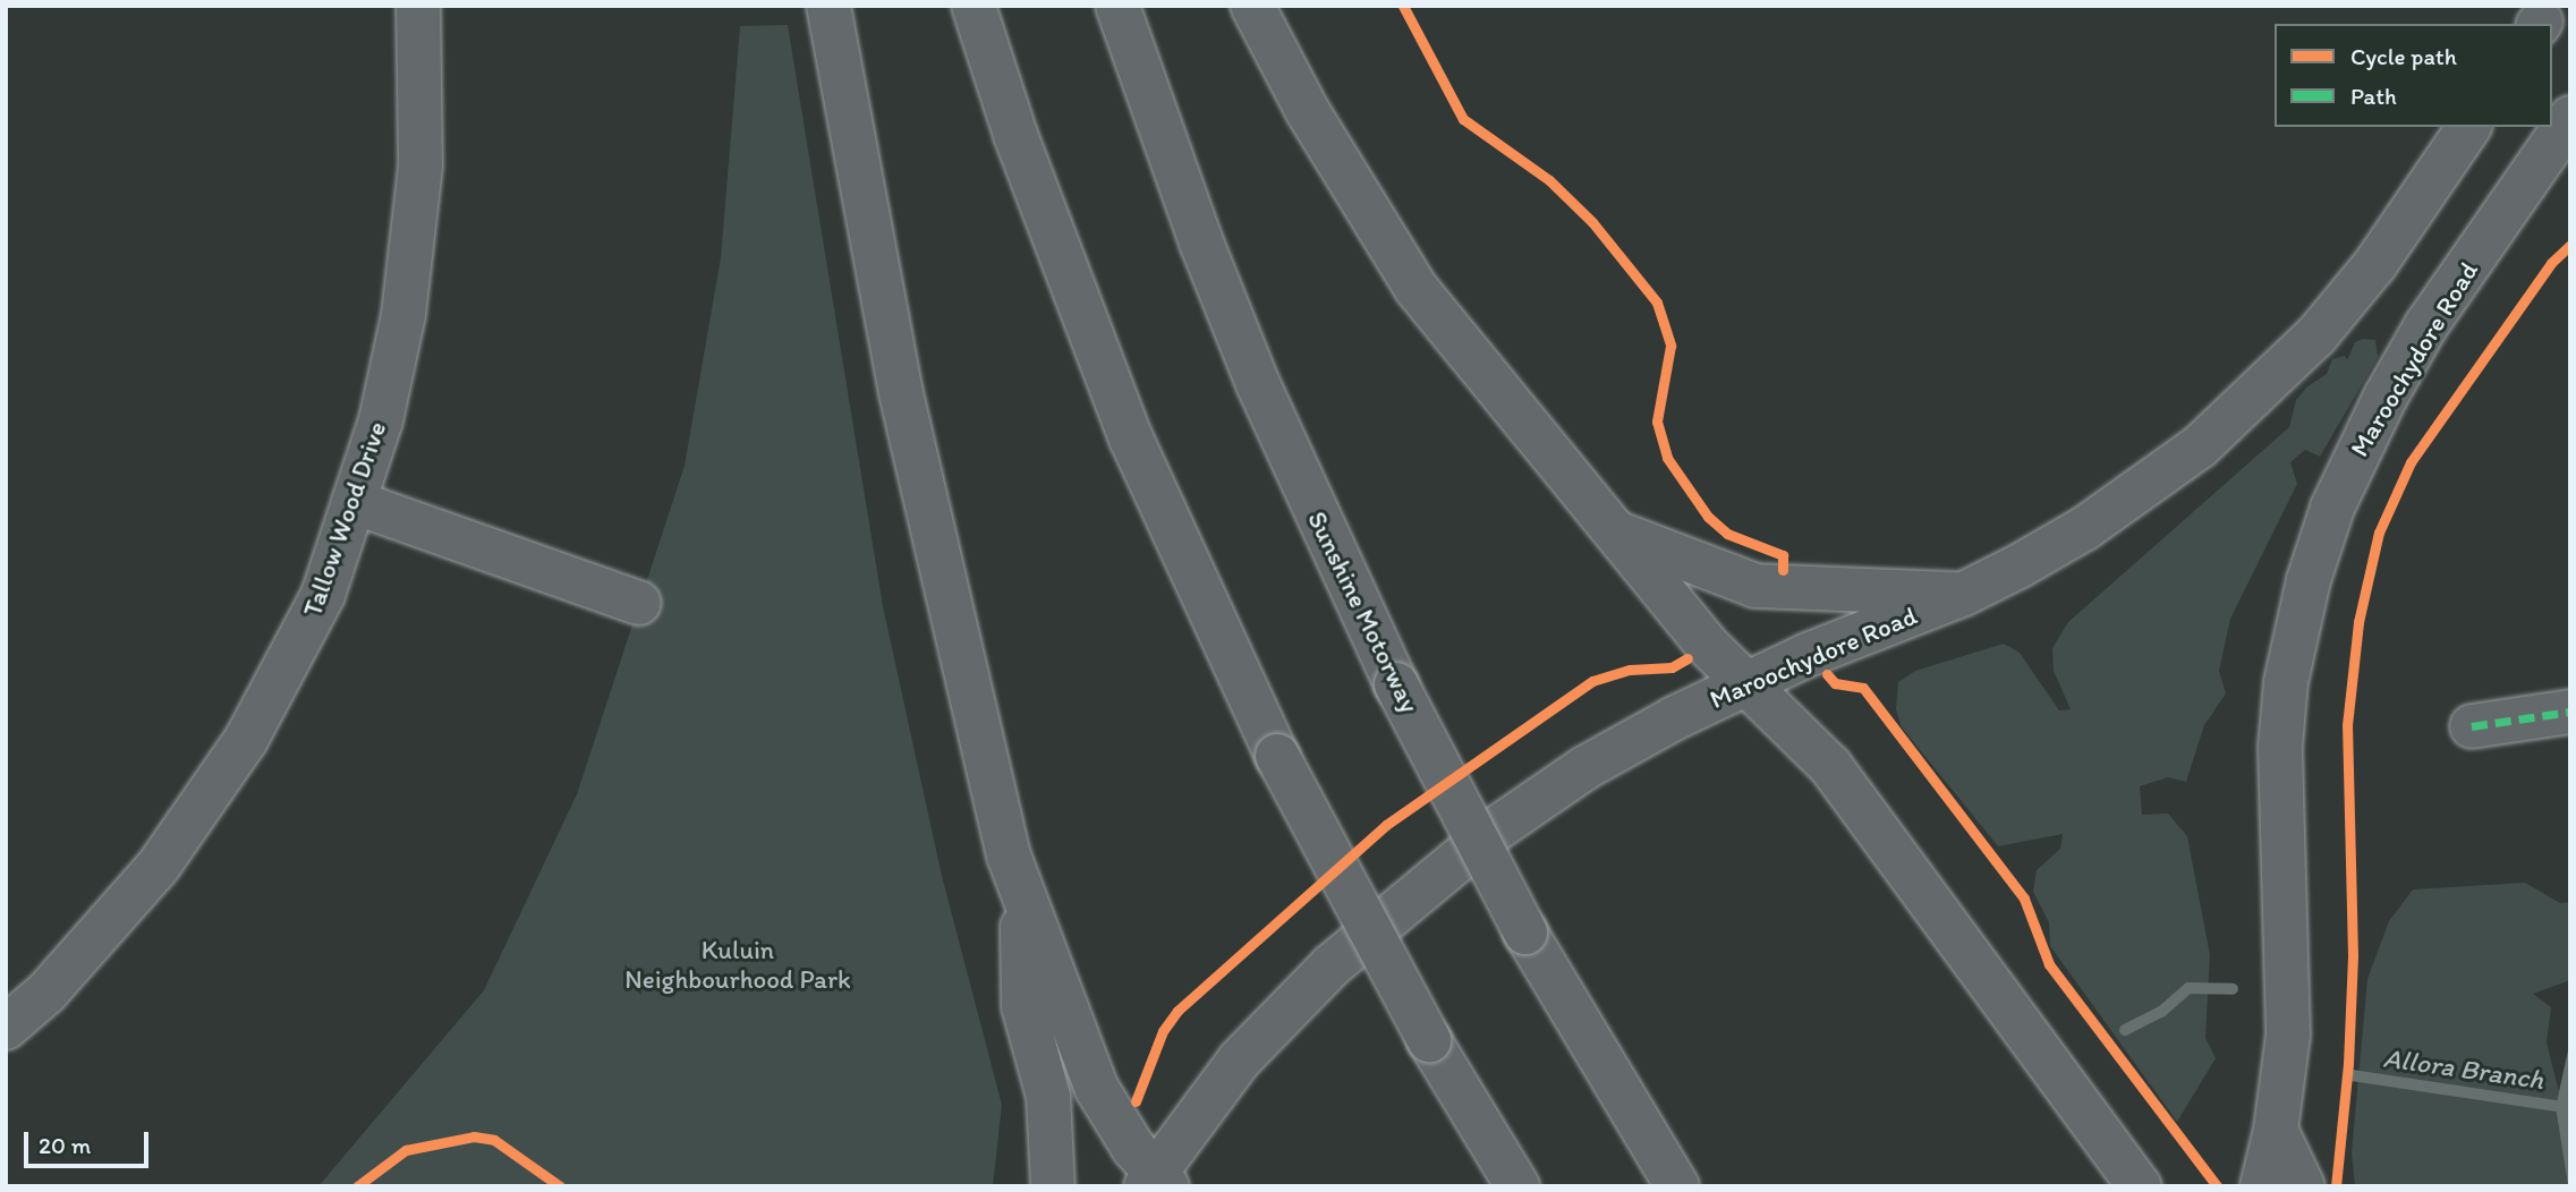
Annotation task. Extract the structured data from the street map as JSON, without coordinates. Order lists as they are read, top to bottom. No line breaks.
{"streets":{"main road":["Maroochydore Road","Tallow Wood Drive","Sunshine Motorway"]},"water":["Allora Branch"],"parks":["Kuluin Neighbourhood Park"],"legend":["Cycle path","Path"],"scale_bar":"20 m"}
